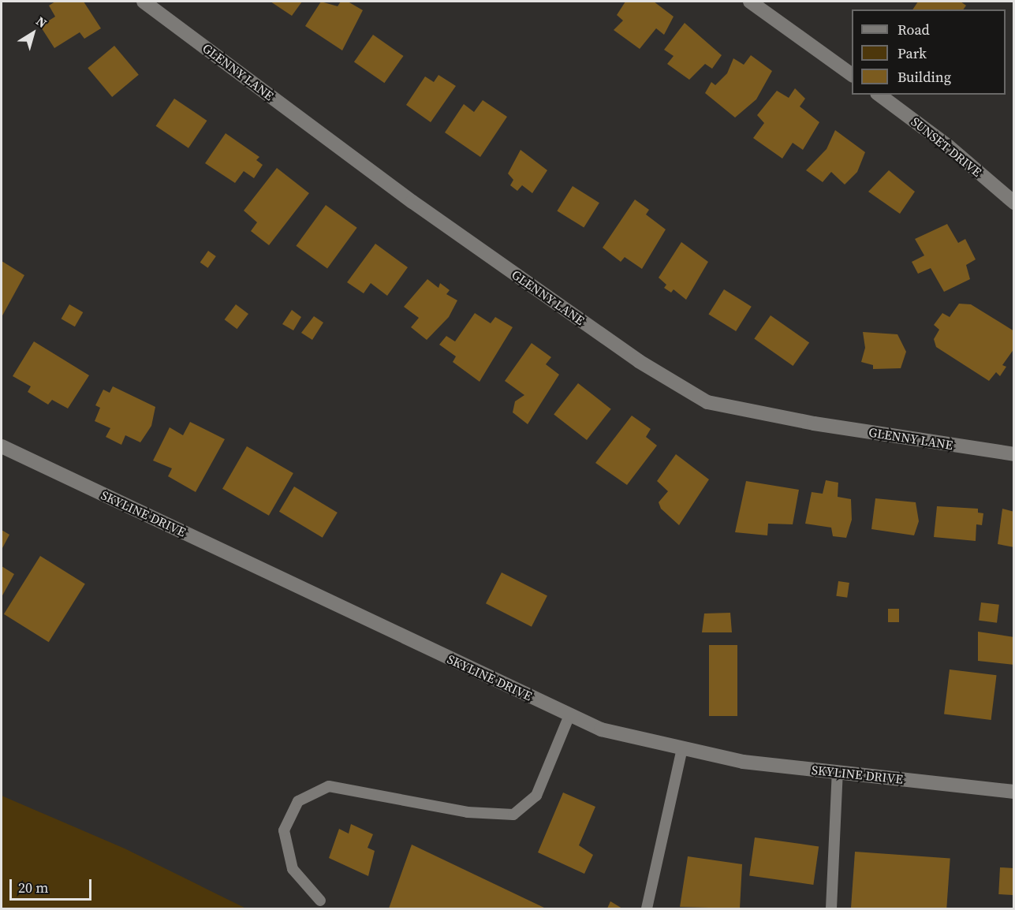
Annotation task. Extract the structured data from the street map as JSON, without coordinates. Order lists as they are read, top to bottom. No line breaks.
{"streets":{"street":["GLENNY LANE","SUNSET DRIVE","SKYLINE DRIVE"]},"legend":["Road","Park","Building"],"scale_bar":"20 m","north":"top right"}
